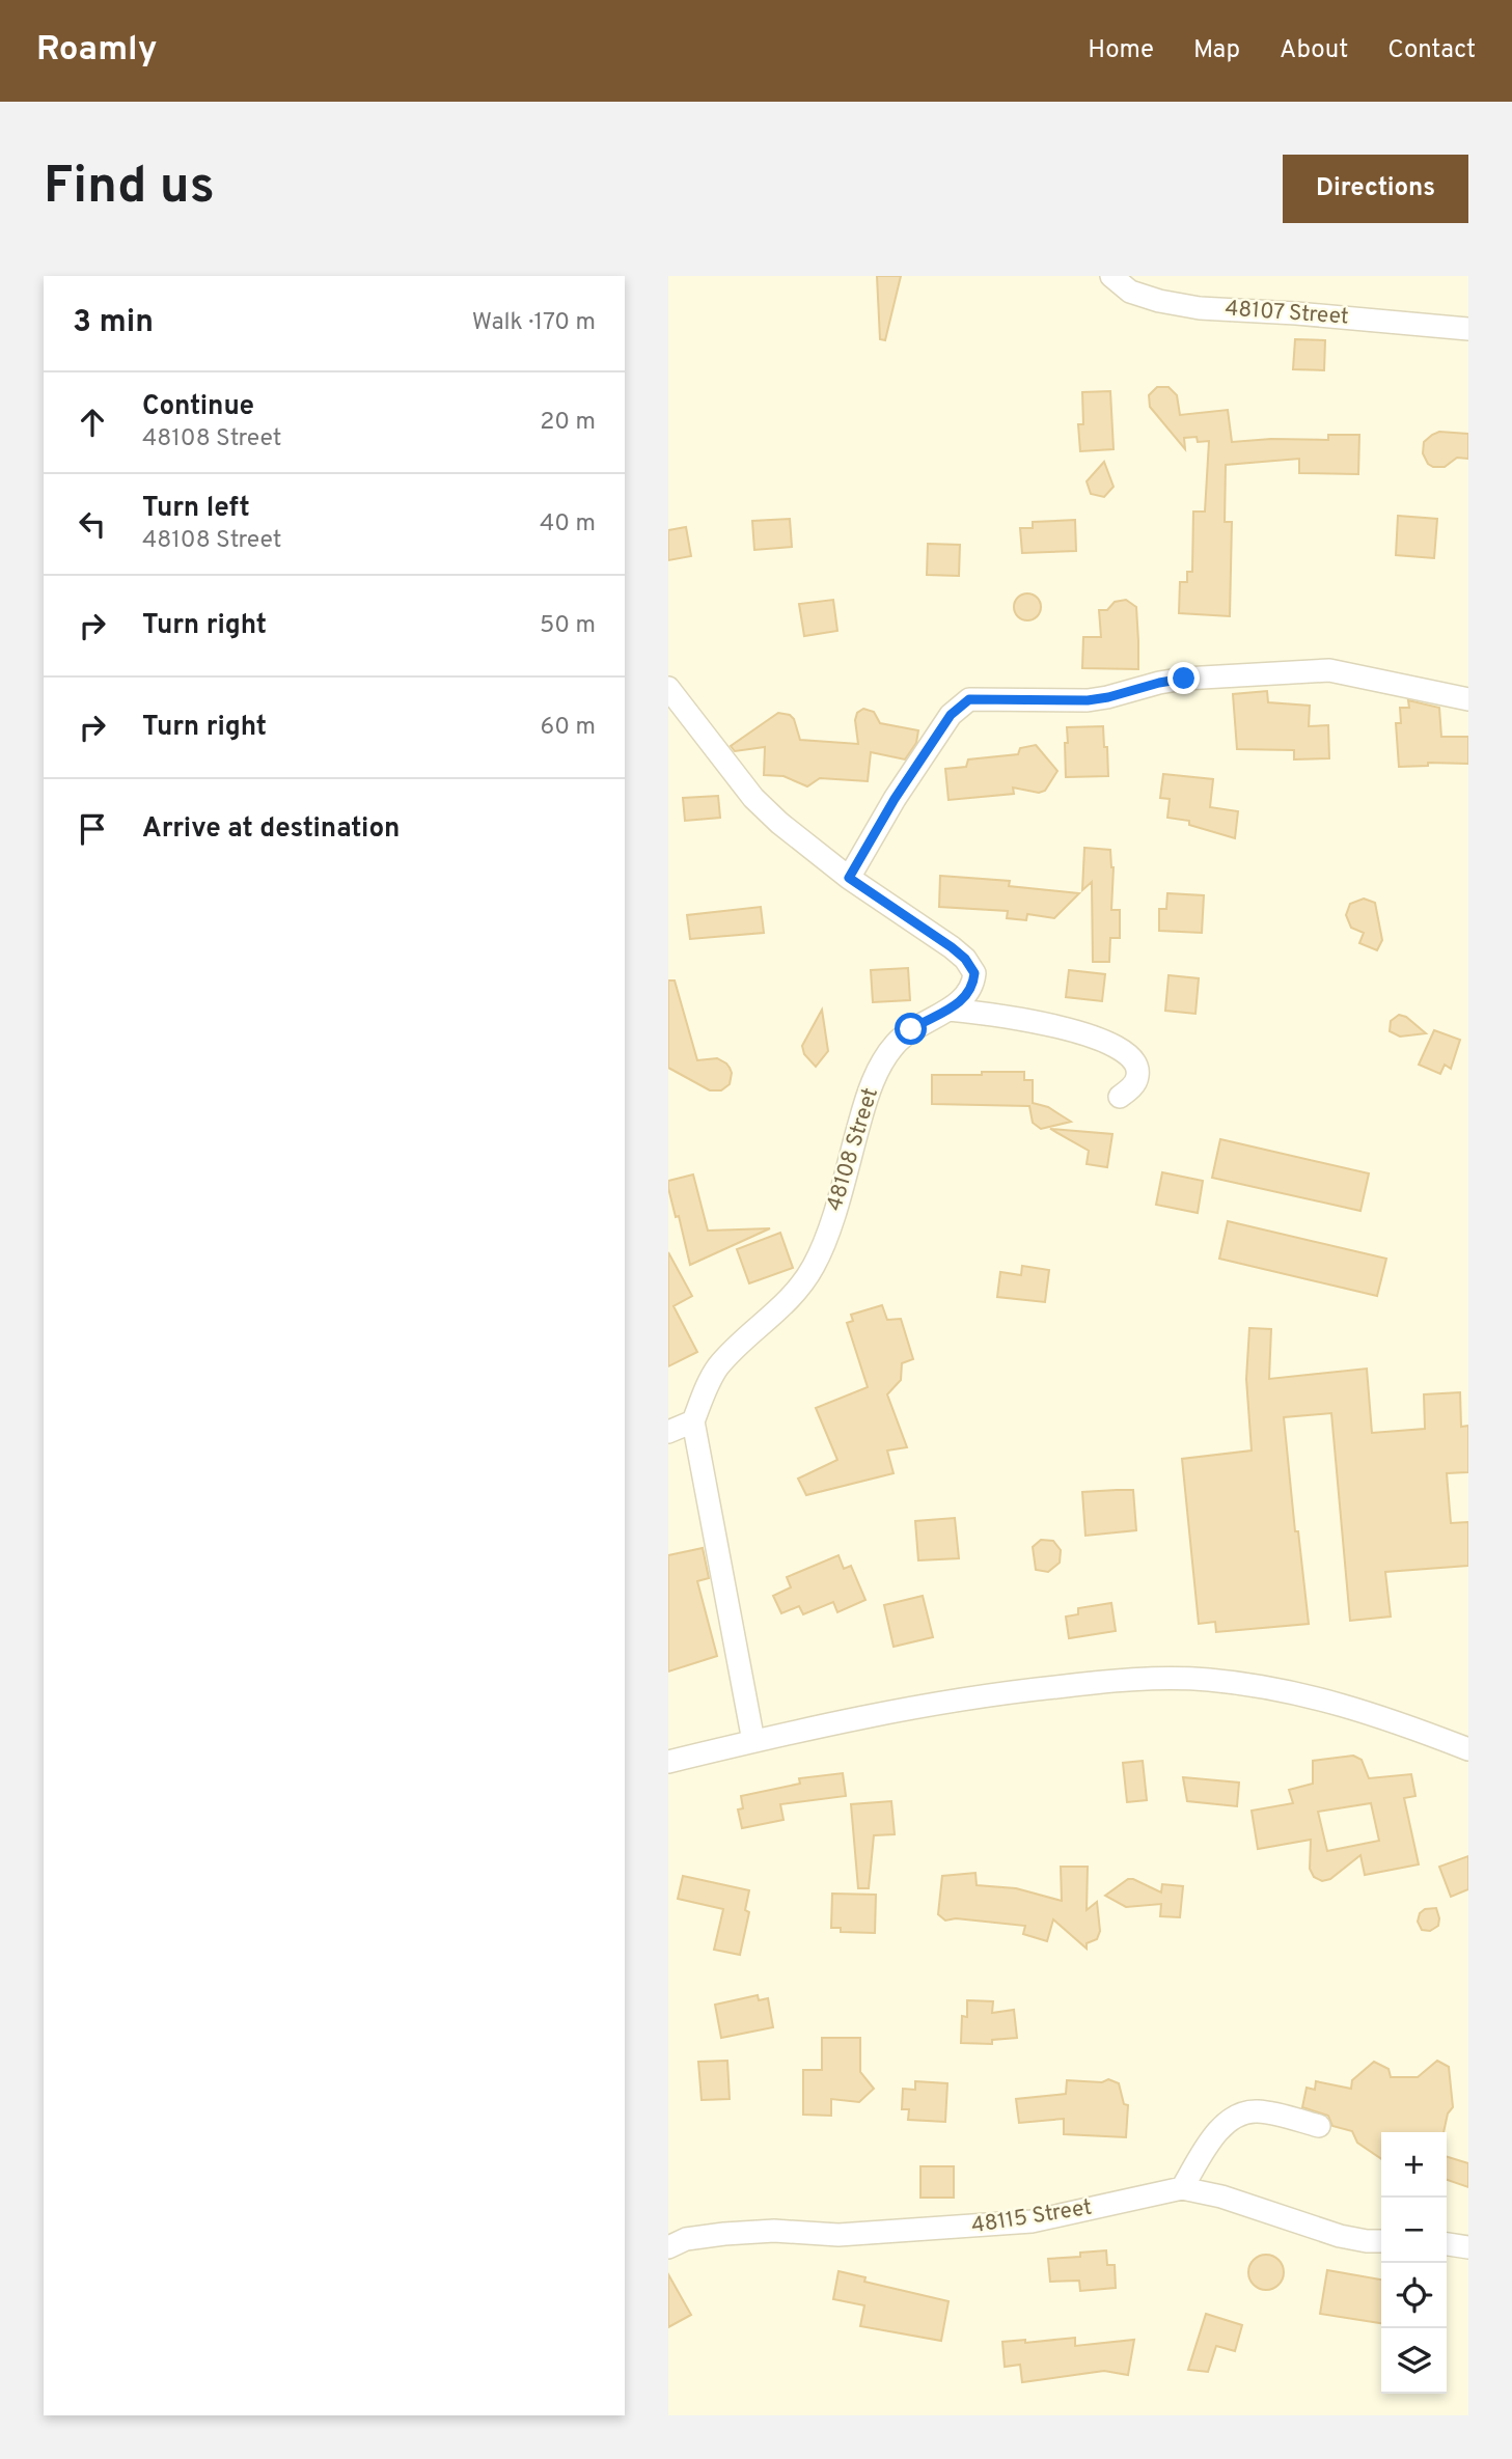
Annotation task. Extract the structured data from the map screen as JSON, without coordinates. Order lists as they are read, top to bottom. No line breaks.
{"streets":{"street":["48107 Street","48108 Street","48115 Street"]},"page":{"header":"Roamly","nav":["Home","Map","About","Contact"],"buttons":"Directions","title":"Find us","heading":["3 min","Walk · 170 m"],"list":[["Continue","48108 Street","20 m"],["Turn left","48108 Street","40 m"],["Turn right","50 m"],["Turn right","60 m"],"Arrive at destination"],"map_buttons":["+","−"]}}
